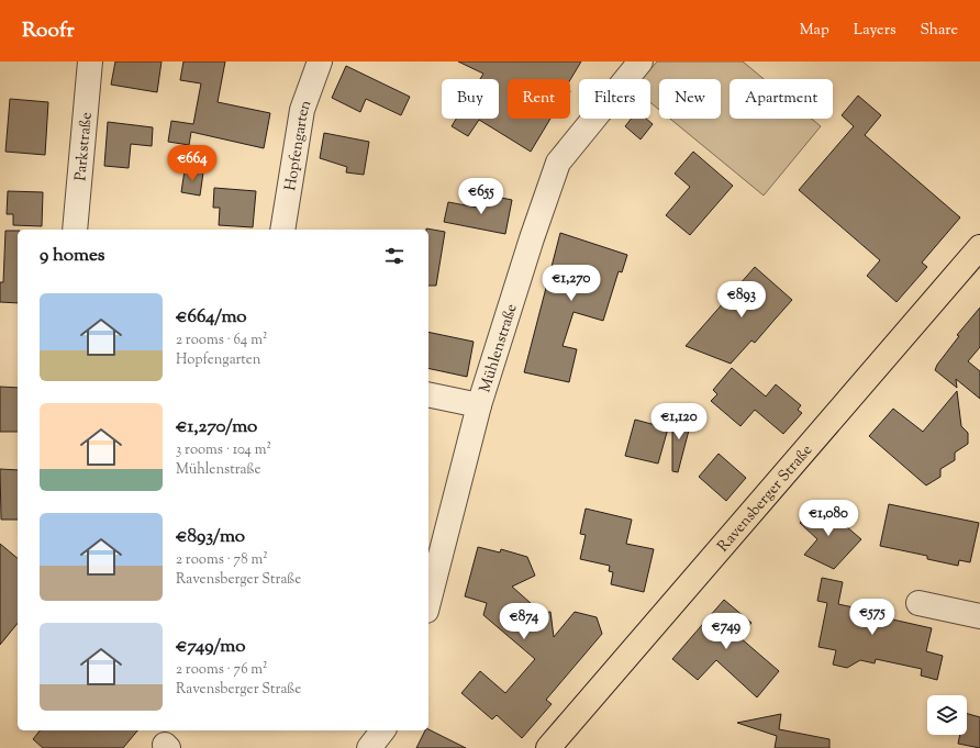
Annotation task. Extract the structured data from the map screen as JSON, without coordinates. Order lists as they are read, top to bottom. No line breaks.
{"streets":{"main road":["Ravensberger Straße"],"street":["Hopfengarten","Parkstraße","Mühlenstraße"]},"page":{"header":"Roofr","nav":["Map","Layers","Share"],"chip":["Buy","Rent","Filters","New","Apartment"],"price":["€664","€655","€1,270","€893","€1,120","€1,080","€575","€874","€749"],"heading":"9 homes","list":[{"name":"€664/mo","note":"2 rooms · 64 m² · Hopfengarten"},{"name":"€1,270/mo","note":"3 rooms · 104 m² · Mühlenstraße"},{"name":"€893/mo","note":"2 rooms · 78 m² · Ravensberger Straße"},{"name":"€749/mo","note":"2 rooms · 76 m² · Ravensberger Straße"}]}}
